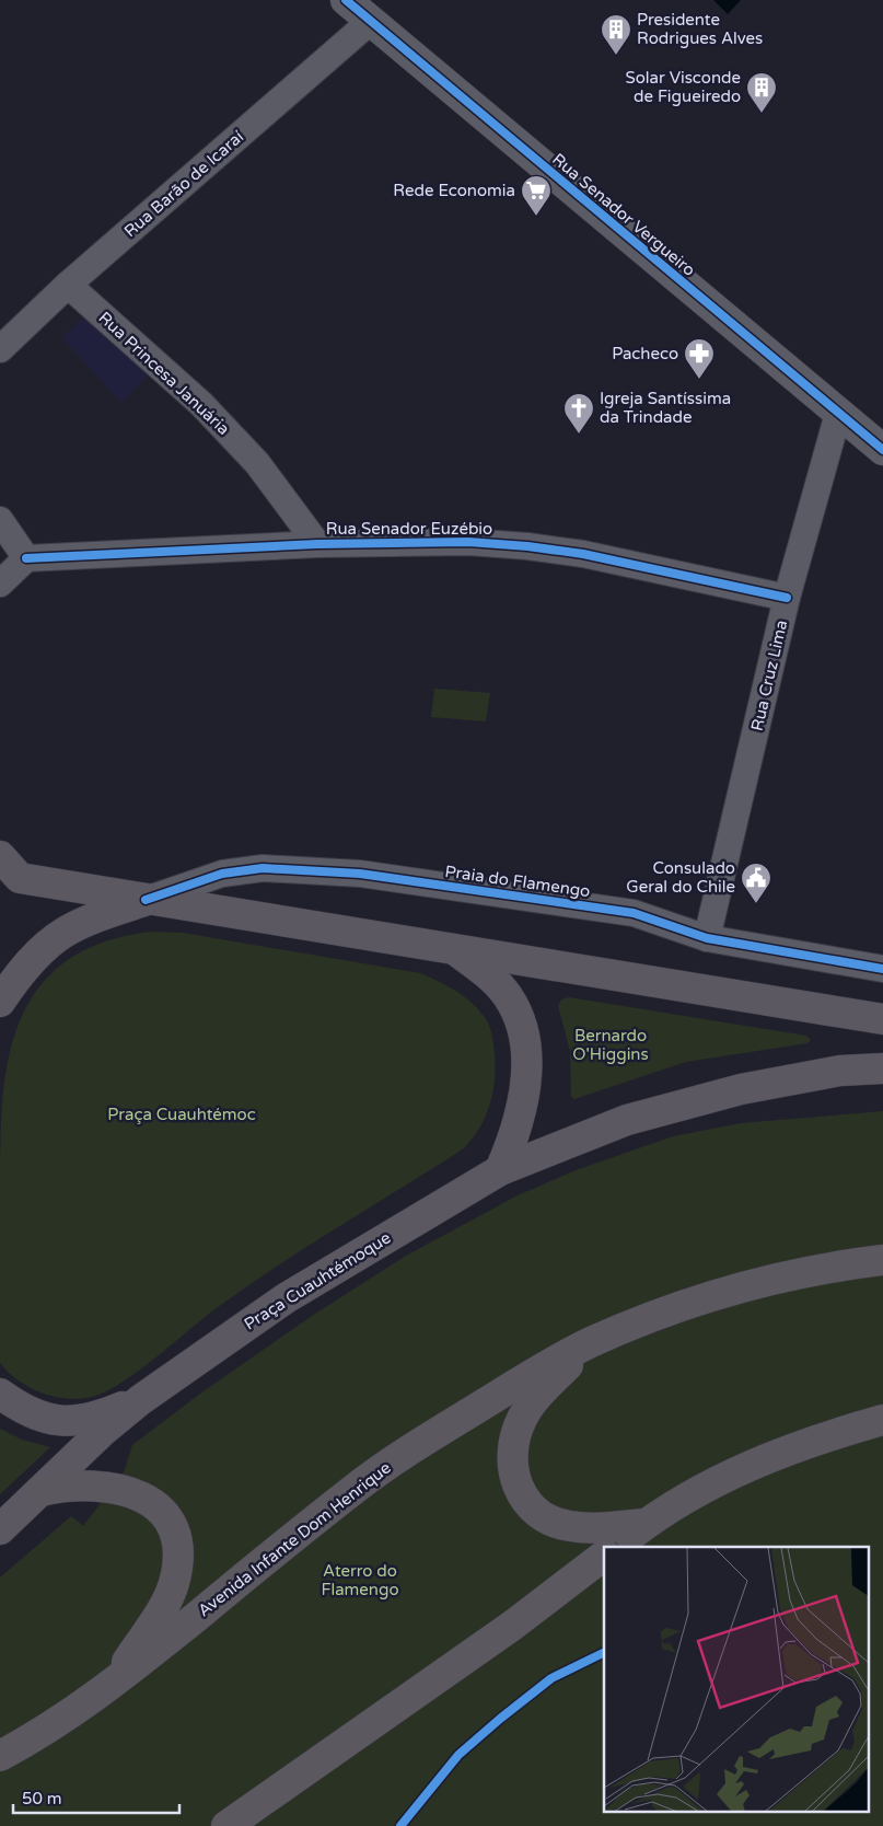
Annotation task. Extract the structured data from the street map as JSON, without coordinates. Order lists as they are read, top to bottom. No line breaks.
{"streets":{"highway":["Avenida Infante Dom Henrique"],"main road":["Praça Cuauhtémoque"],"street":["Rua Barão de Icaraí","Rua Senador Vergueiro","Rua Princesa Januária","Rua Senador Euzébio","Rua Cruz Lima","Praia do Flamengo"]},"crossings":[["Rua Barão de Icaraí","Rua Senador Vergueiro"],["Rua Barão de Icaraí","Rua Princesa Januária"],["Rua Senador Vergueiro","Rua Cruz Lima"],["Rua Princesa Januária","Rua Senador Euzébio"],["Rua Senador Euzébio","Rua Cruz Lima"],["Rua Cruz Lima","Praia do Flamengo"]],"parks":["Bernardo O'Higgins","Praça Cuauhtémoc","Aterro do Flamengo"],"places":{"building":["Presidente Rodrigues Alves","Solar Visconde de Figueiredo"],"supermarket":["Rede Economia"],"pharmacy":["Pacheco"],"church":["Igreja Santíssima da Trindade"],"public building":["Consulado Geral do Chile"]},"scale_bar":"50 m"}
